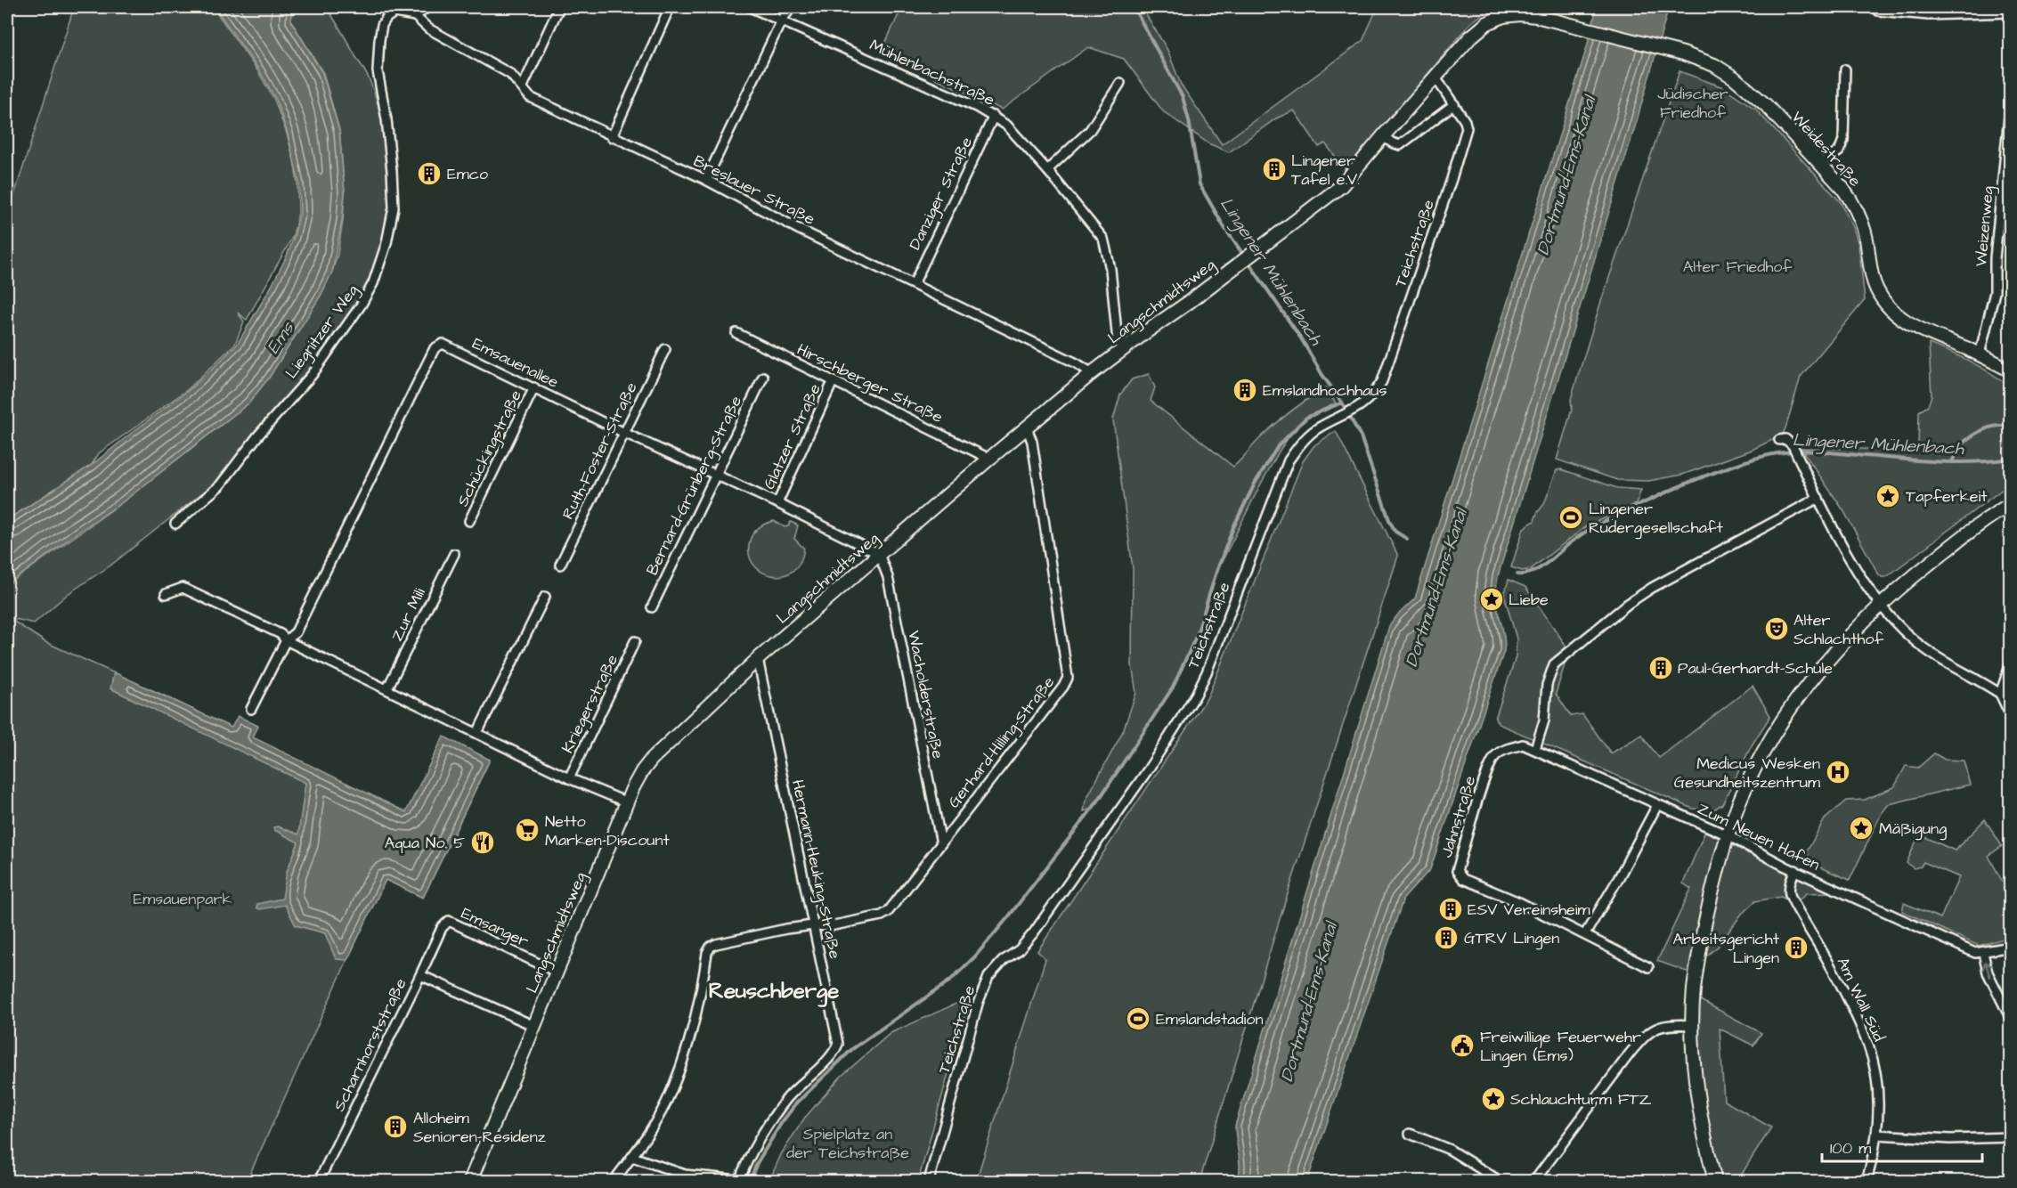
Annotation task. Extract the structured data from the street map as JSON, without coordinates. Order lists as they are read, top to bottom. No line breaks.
{"streets":{"street":["Mühlenbachstraße","Weidestraße","Breslauer Straße","Danziger Straße","Weizenweg","Teichstraße","Langschmidtsweg","Liegnitzer Weg","Emsauenallee","Hirschberger Straße","Glatzer Straße","Schückingstraße","Ruth-Foster-Straße","Bernard-Grünberg-Straße","Zur Mili","Wacholderstraße","Kriegerstraße","Gerhard-Hilling-Straße","Jahnstraße","Zum Neuen Hafen","Hermann-Heuking-Straße","Emsanger","Am Wall Süd","Scharnhorststraße"]},"crossings":[["Mühlenbachstraße","Danziger Straße"],["Mühlenbachstraße","Langschmidtsweg"],["Weidestraße","Weizenweg"],["Weidestraße","Langschmidtsweg"],["Breslauer Straße","Danziger Straße"],["Breslauer Straße","Langschmidtsweg"],["Breslauer Straße","Liegnitzer Weg"],["Teichstraße","Langschmidtsweg"],["Langschmidtsweg","Emsauenallee"],["Langschmidtsweg","Hirschberger Straße"],["Langschmidtsweg","Wacholderstraße"],["Langschmidtsweg","Gerhard-Hilling-Straße"],["Langschmidtsweg","Hermann-Heuking-Straße"],["Langschmidtsweg","Emsanger"],["Langschmidtsweg","Scharnhorststraße"],["Emsauenallee","Glatzer Straße"],["Emsauenallee","Schückingstraße"],["Emsauenallee","Ruth-Foster-Straße"],["Emsauenallee","Bernard-Grünberg-Straße"],["Emsauenallee","Wacholderstraße"],["Hirschberger Straße","Glatzer Straße"],["Wacholderstraße","Gerhard-Hilling-Straße"],["Gerhard-Hilling-Straße","Hermann-Heuking-Straße"],["Jahnstraße","Zum Neuen Hafen"],["Zum Neuen Hafen","Am Wall Süd"],["Emsanger","Scharnhorststraße"]],"districts":["Reuschberge"],"water":["Dortmund-Ems-Kanal","Lingener Mühlenbach","Ems"],"parks":["Jüdischer Friedhof","Alter Friedhof","Emsauenpark","Spielplatz an der Teichstraße"],"places":{"building":["Lingener Tafel e.V.","Emco","Emslandhochhaus","Paul-Gerhardt-Schule","ESV Vereinsheim","GTRV Lingen","Arbeitsgericht Lingen","Alloheim Senioren-Residenz"],"place":["Tapferkeit","Liebe","Mäßigung","Schlauchturm FTZ"],"sports":["Lingener Rudergesellschaft","Emslandstadion"],"theatre":["Alter Schlachthof"],"hospital":["Medicus Wesken Gesundheitszentrum"],"supermarket":["Netto Marken-Discount"],"restaurant":["Aqua No. 5"],"public building":["Freiwillige Feuerwehr Lingen (Ems)"]},"scale_bar":"100 m"}
